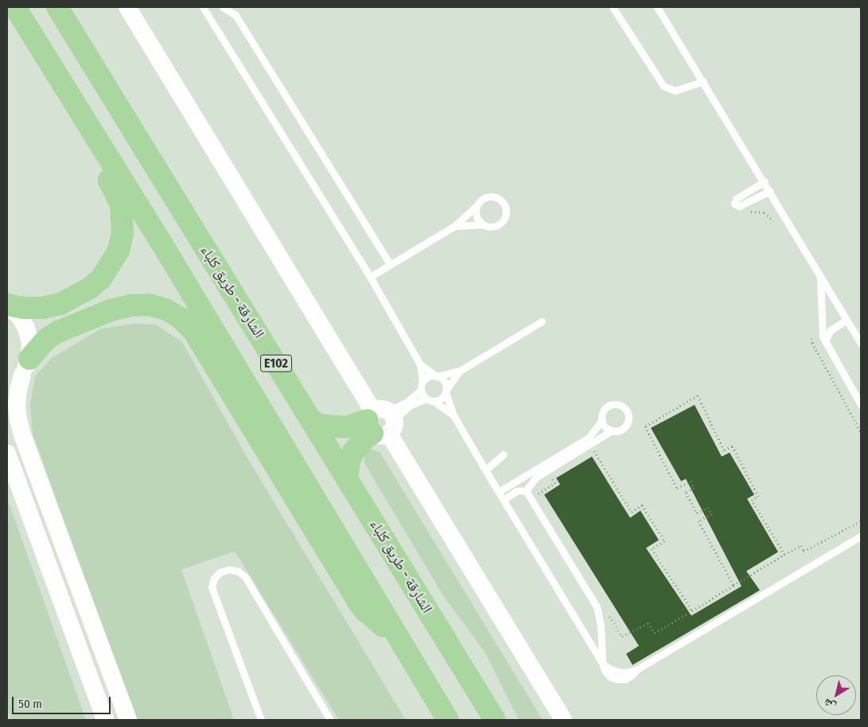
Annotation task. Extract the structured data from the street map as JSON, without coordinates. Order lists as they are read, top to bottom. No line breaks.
{"streets":{"highway":["الشارقة - طريق كلباء","E102"]},"scale_bar":"50 m","north":"bottom left"}
